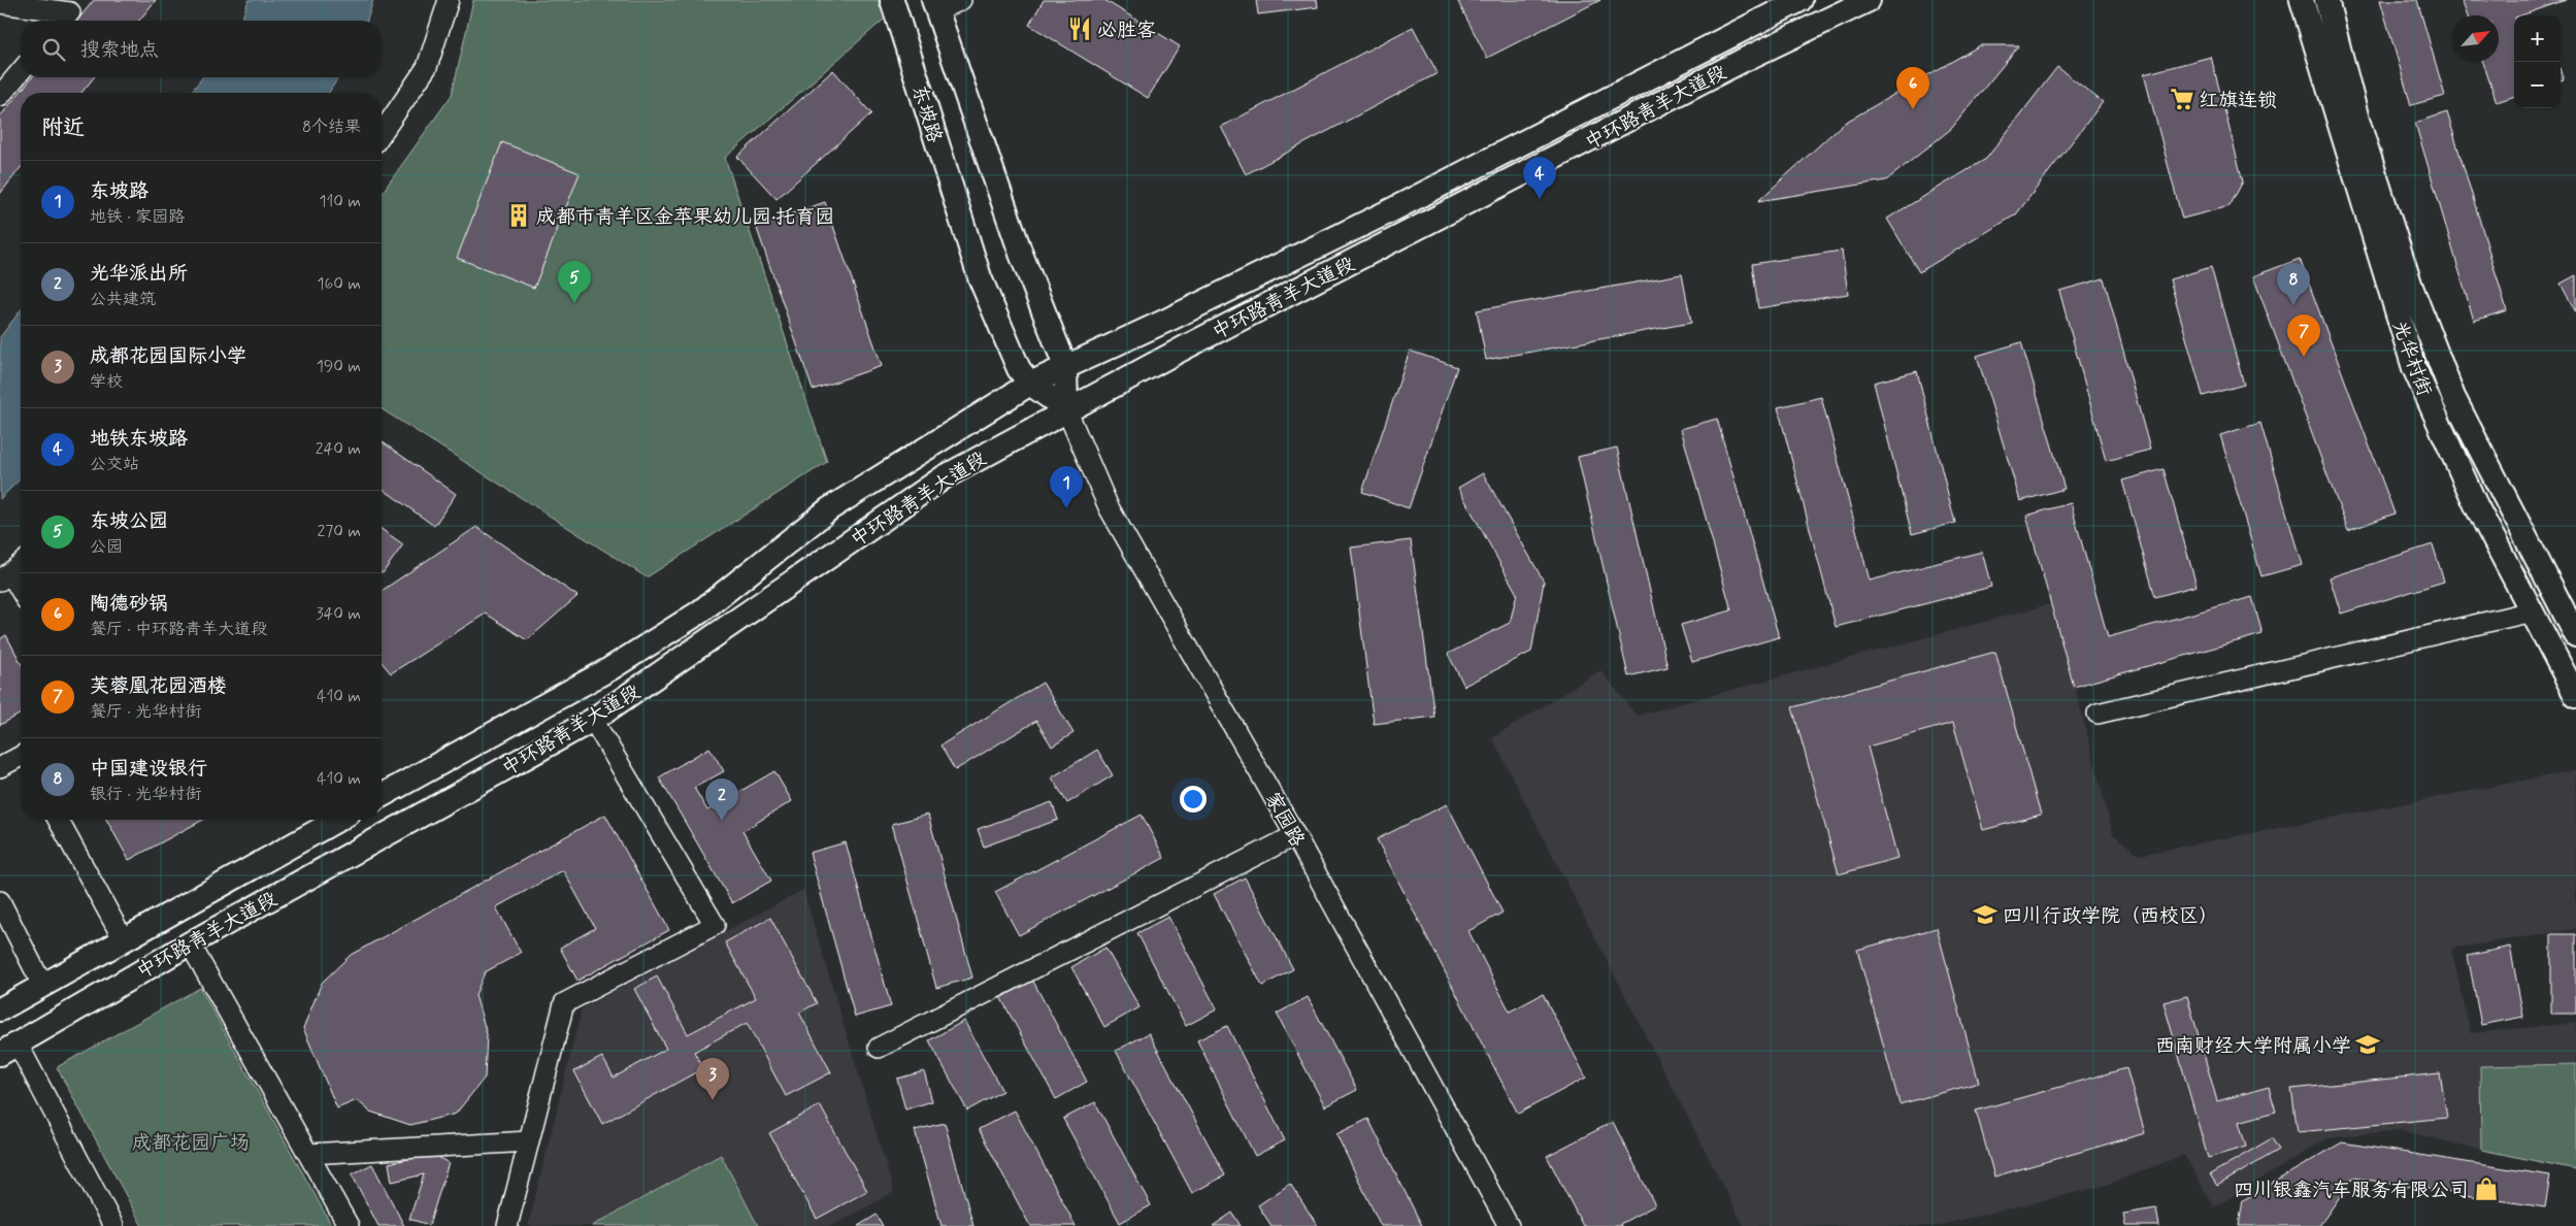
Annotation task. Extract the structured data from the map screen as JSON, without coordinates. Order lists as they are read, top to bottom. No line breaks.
{"streets":{"main road":["中环路青羊大道段","东坡路","光华村街"],"street":["家园路"]},"crossings":[["中环路青羊大道段","东坡路"],["中环路青羊大道段","家园路"],["东坡路","家园路"]],"parks":["成都花园广场"],"places":{"restaurant":["必胜客"],"supermarket":["红旗连锁"],"building":["成都市青羊区金苹果幼儿园·托育园"],"school or university":["四川行政学院（西校区）","西南财经大学附属小学"],"shop":["四川银鑫汽车服务有限公司"]},"north":"top right","page":{"map_buttons":["+","−"],"search":"搜索地点","pins":["6","4","5","8","7","1","2","3"],"heading":["附近","8个结果"],"list":[{"mark":"1","name":"东坡路","note":"地铁 · 家园路","value":"110 m"},{"mark":"2","name":"光华派出所","note":"公共建筑","value":"160 m"},{"mark":"3","name":"成都花园国际小学","note":"学校","value":"190 m"},{"mark":"4","name":"地铁东坡路","note":"公交站","value":"240 m"},{"mark":"5","name":"东坡公园","note":"公园","value":"270 m"},{"mark":"6","name":"陶德砂锅","note":"餐厅 · 中环路青羊大道段","value":"340 m"},{"mark":"7","name":"芙蓉凰花园酒楼","note":"餐厅 · 光华村街","value":"410 m"},{"mark":"8","name":"中国建设银行","note":"银行 · 光华村街","value":"410 m"}]}}
